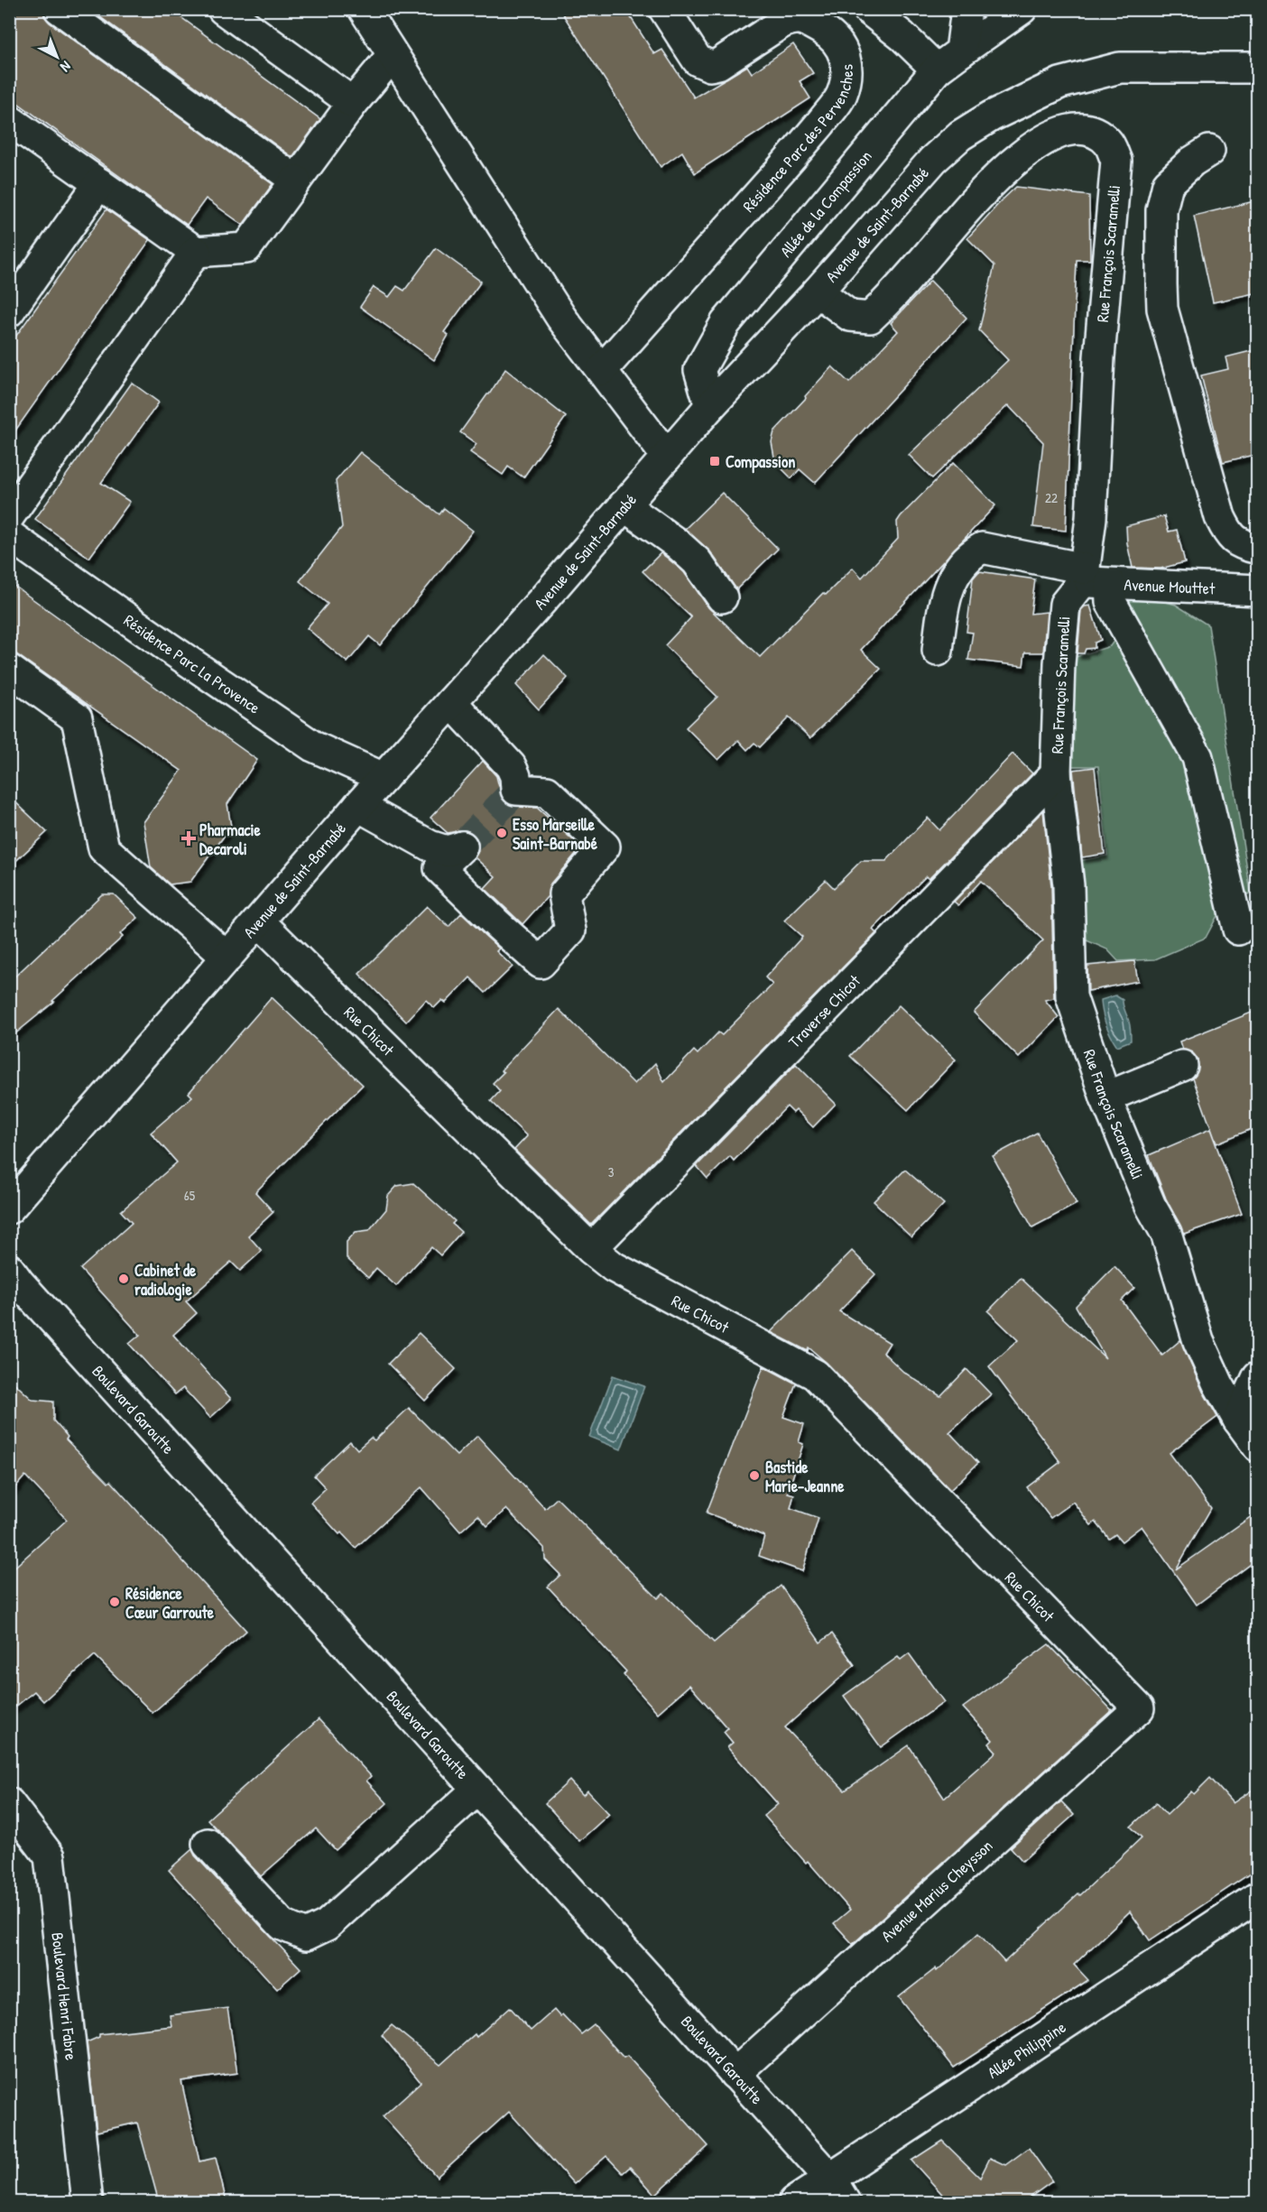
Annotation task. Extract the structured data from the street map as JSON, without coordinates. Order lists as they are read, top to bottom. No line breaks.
{"streets":{"street":["Résidence Parc des Pervenches","Allée de la Compassion","Avenue de Saint-Barnabé","Rue François Scaramelli","Avenue Mouttet","Résidence Parc La Provence","Traverse Chicot","Rue Chicot","Boulevard Garoutte","Avenue Marius Cheysson","Boulevard Henri Fabre","Allée Philippine"]},"crossings":[["Allée de la Compassion","Avenue de Saint-Barnabé"],["Avenue de Saint-Barnabé","Rue François Scaramelli"],["Avenue de Saint-Barnabé","Résidence Parc La Provence"],["Avenue de Saint-Barnabé","Rue Chicot"],["Rue François Scaramelli","Avenue Mouttet"],["Rue François Scaramelli","Traverse Chicot"],["Traverse Chicot","Rue Chicot"],["Rue Chicot","Avenue Marius Cheysson"],["Boulevard Garoutte","Avenue Marius Cheysson"],["Boulevard Garoutte","Allée Philippine"]],"places":{"transit":["Compassion"],"other":["Esso Marseille Saint-Barnabé","Cabinet de radiologie","Bastide Marie-Jeanne","Résidence Cœur Garroute"],"health":["Pharmacie Decaroli"]},"house_numbers":["22","3","65"],"north":"bottom right"}
